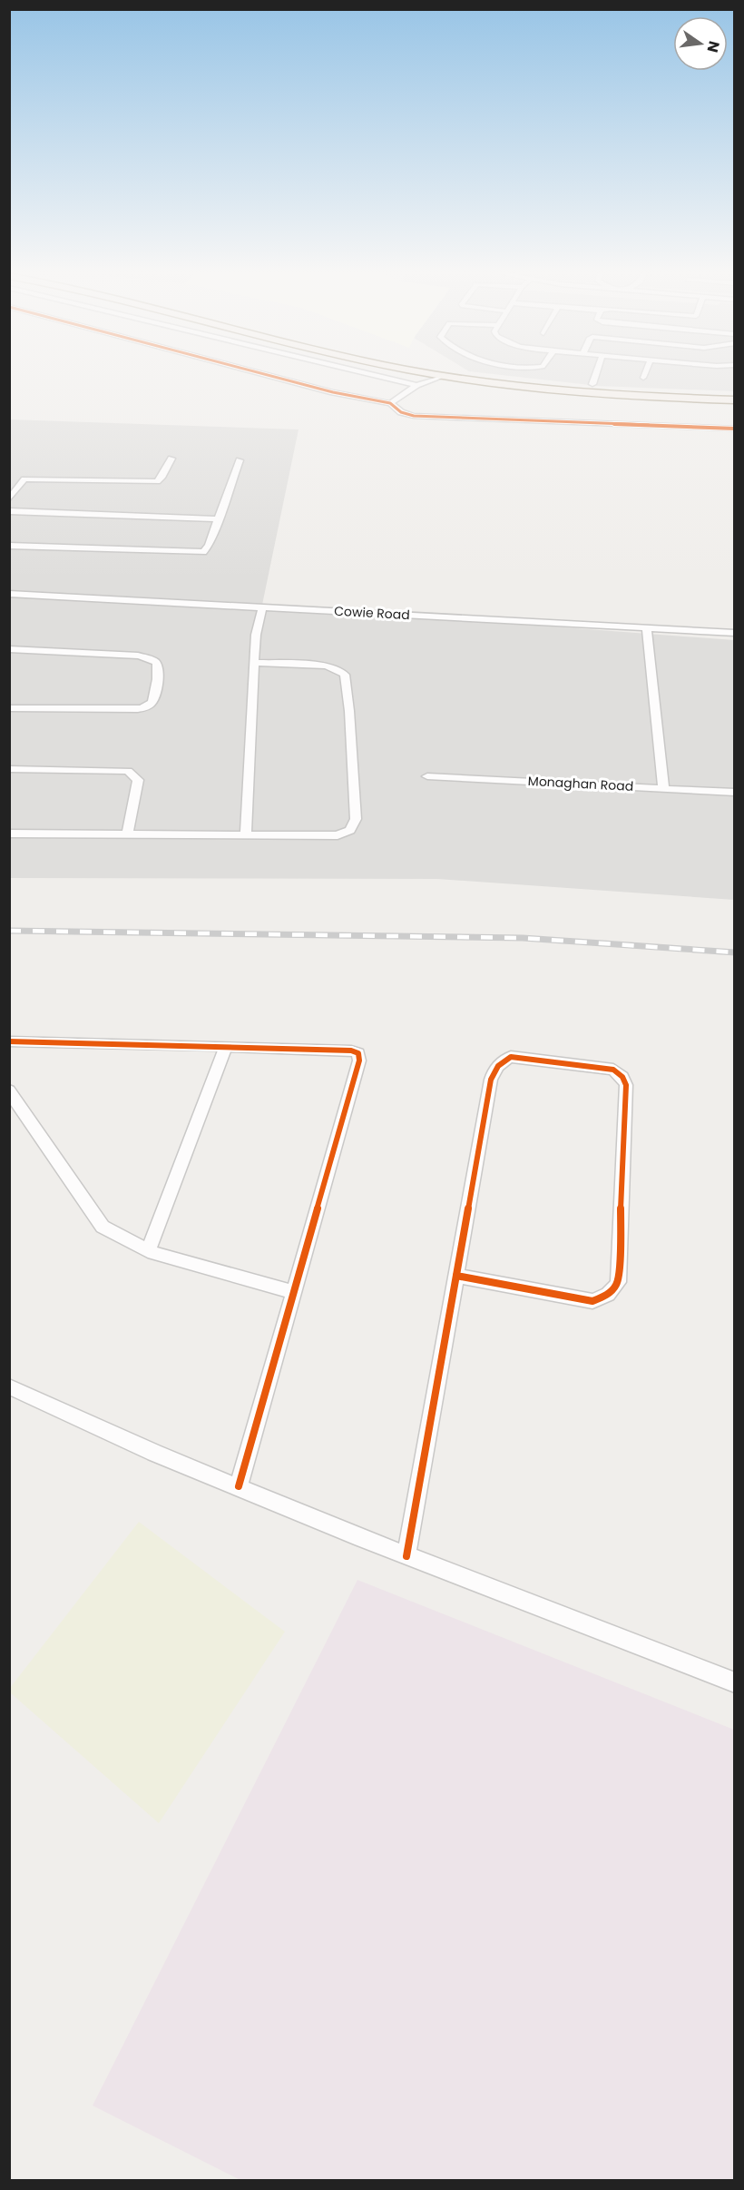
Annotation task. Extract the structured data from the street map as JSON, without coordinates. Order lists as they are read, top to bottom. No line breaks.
{"streets":{"street":["Cowie Road","Monaghan Road"]},"north":"right"}
